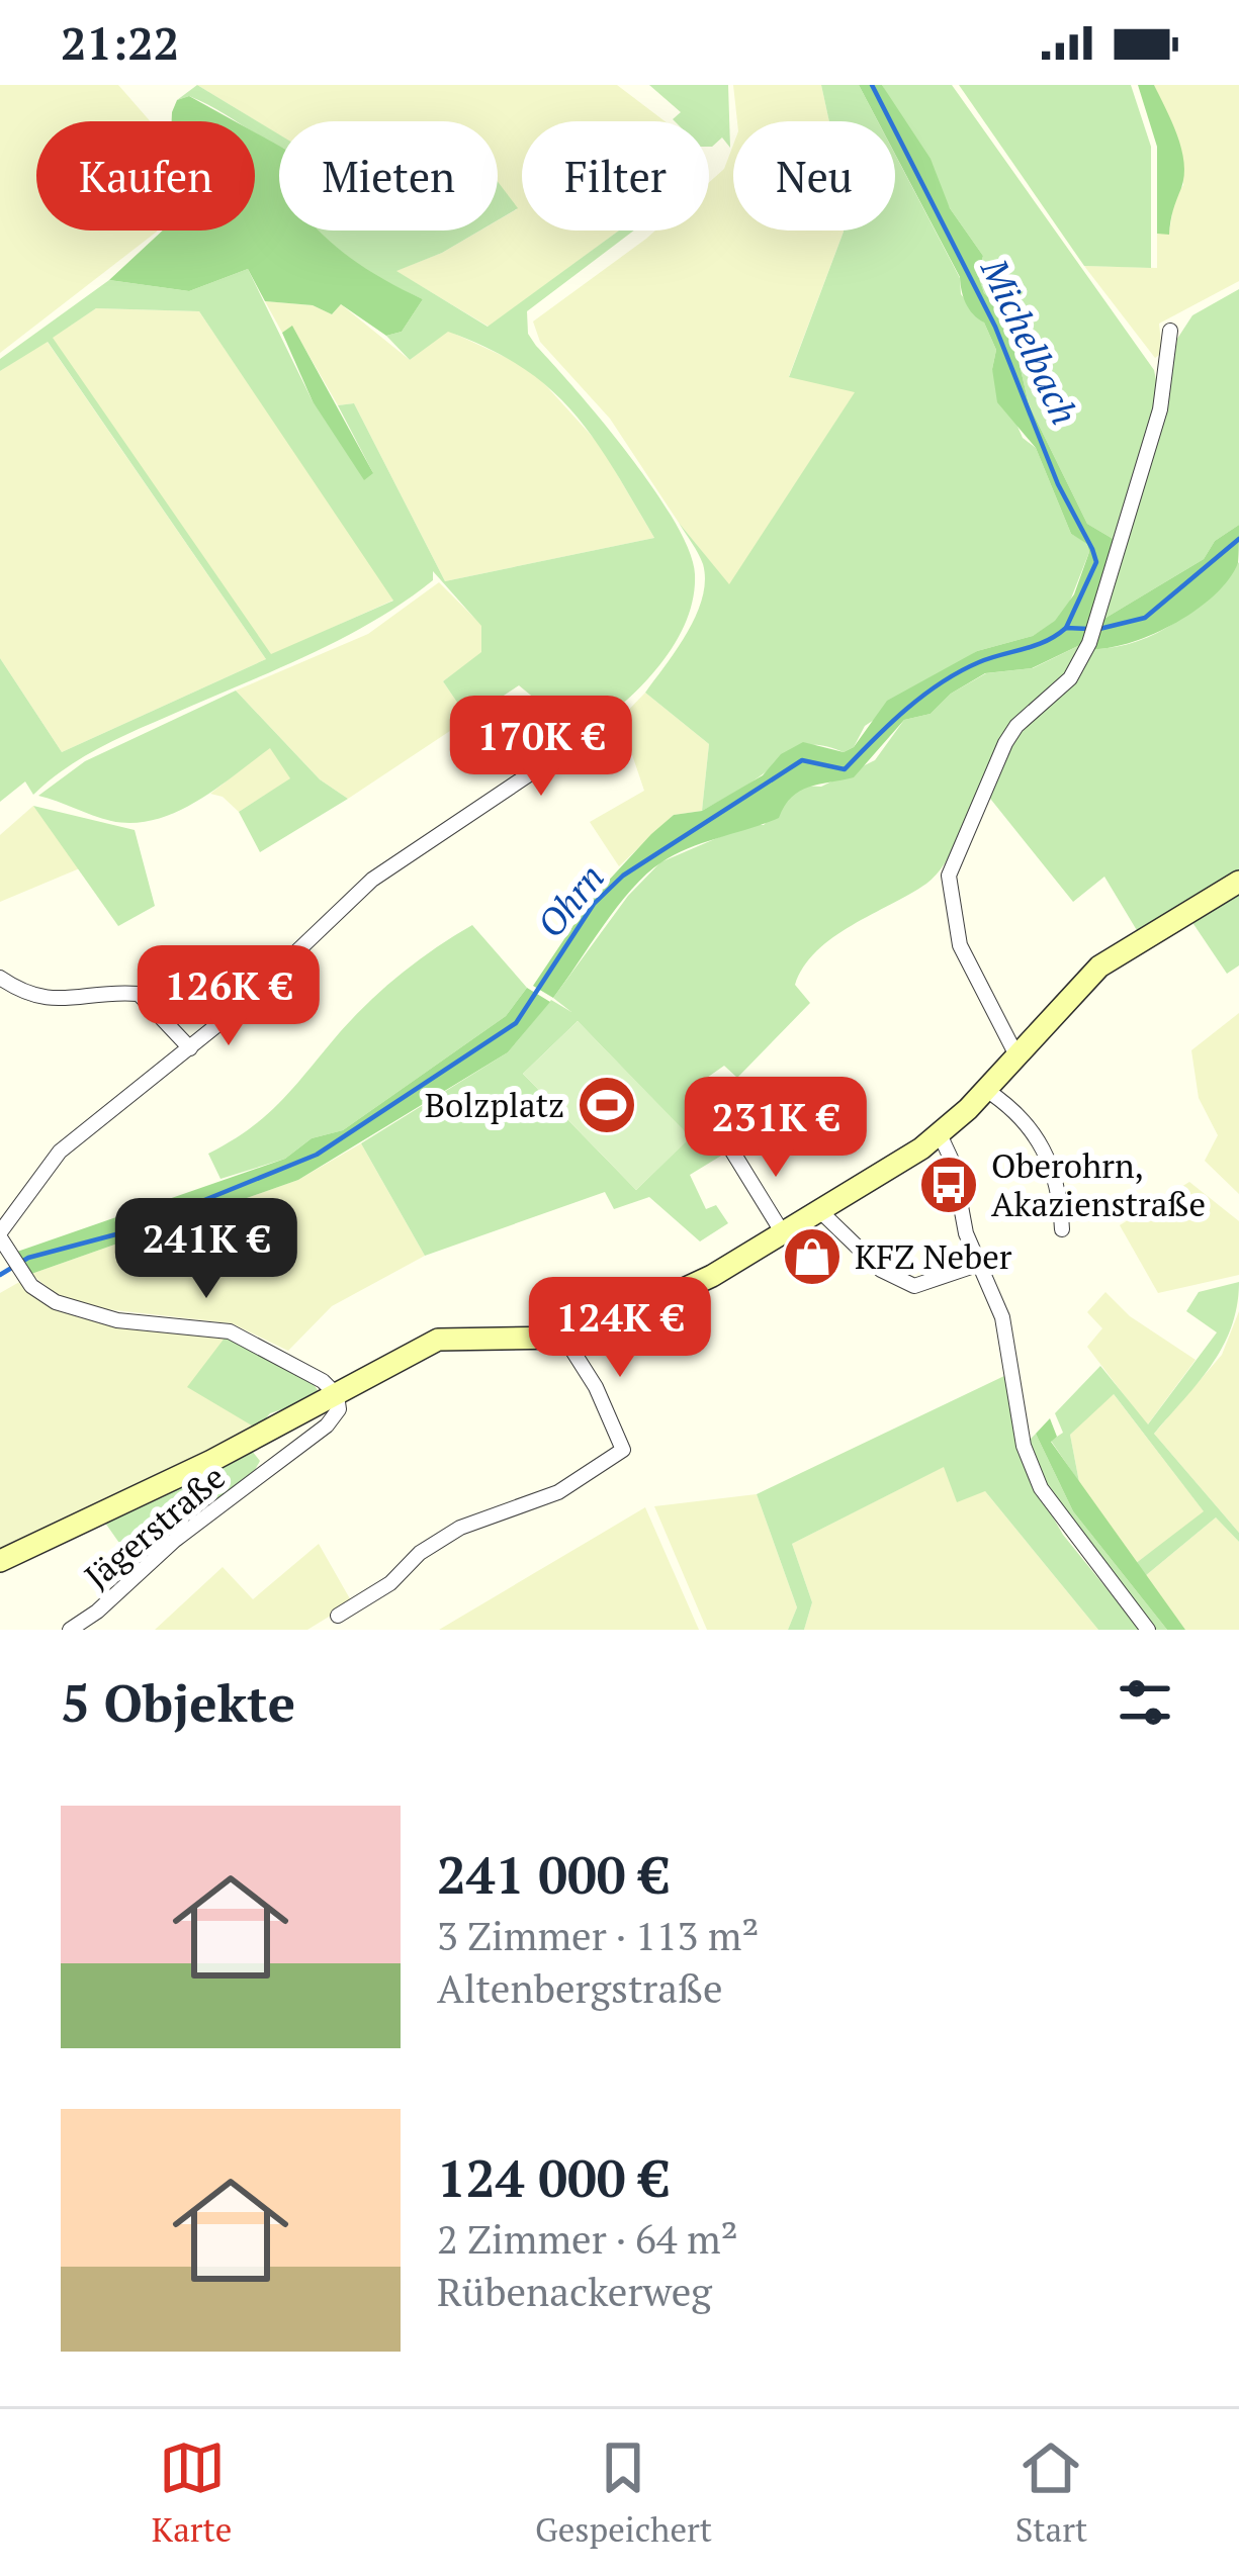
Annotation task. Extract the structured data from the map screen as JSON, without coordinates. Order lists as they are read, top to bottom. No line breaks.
{"streets":{"street":["Jägerstraße"]},"water":["Michelbach","Ohrn"],"places":{"sports":["Bolzplatz"],"bus stop":["Oberohrn, Akazienstraße"],"shop":["KFZ Neber"]},"page":{"status":"21:22","chip":["Kaufen","Mieten","Filter","Neu"],"price":["170K €","126K €","231K €","241K €","124K €"],"heading":"5 Objekte","list":[{"name":"241 000 €","note":"3 Zimmer · 113 m² · Altenbergstraße"},{"name":"124 000 €","note":"2 Zimmer · 64 m² · Rübenackerweg"}],"tabs":["Karte","Gespeichert","Start"]}}
